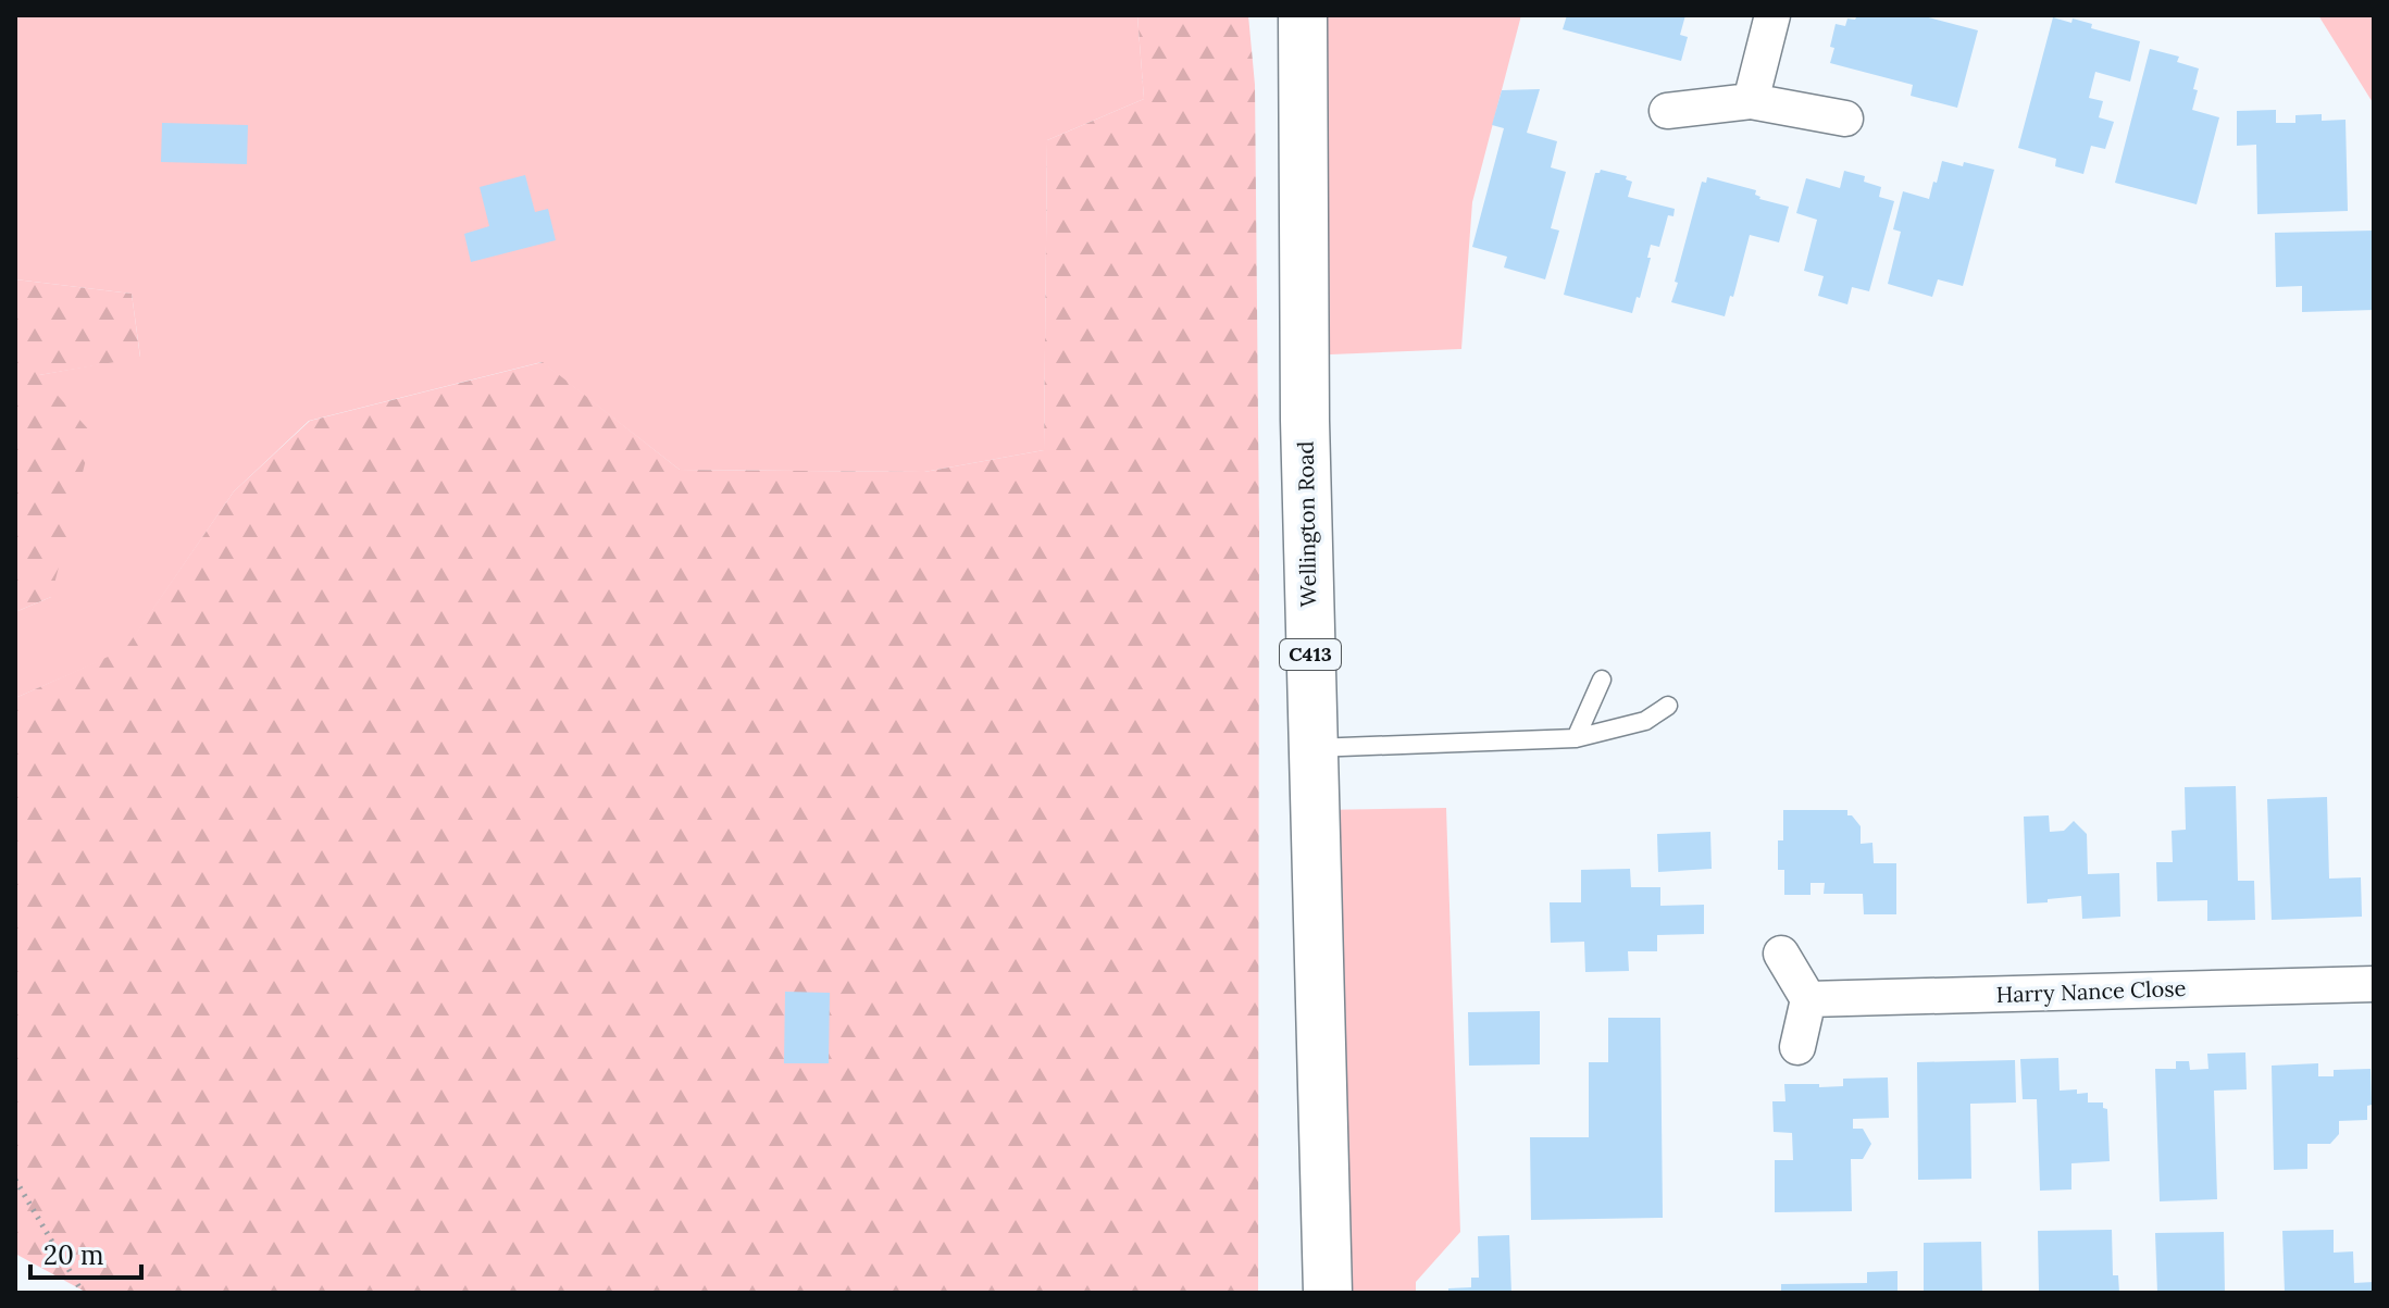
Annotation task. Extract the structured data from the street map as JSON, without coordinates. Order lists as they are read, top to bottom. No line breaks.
{"streets":{"main road":["Wellington Road","C413"],"street":["Harry Nance Close"]},"scale_bar":"20 m"}
